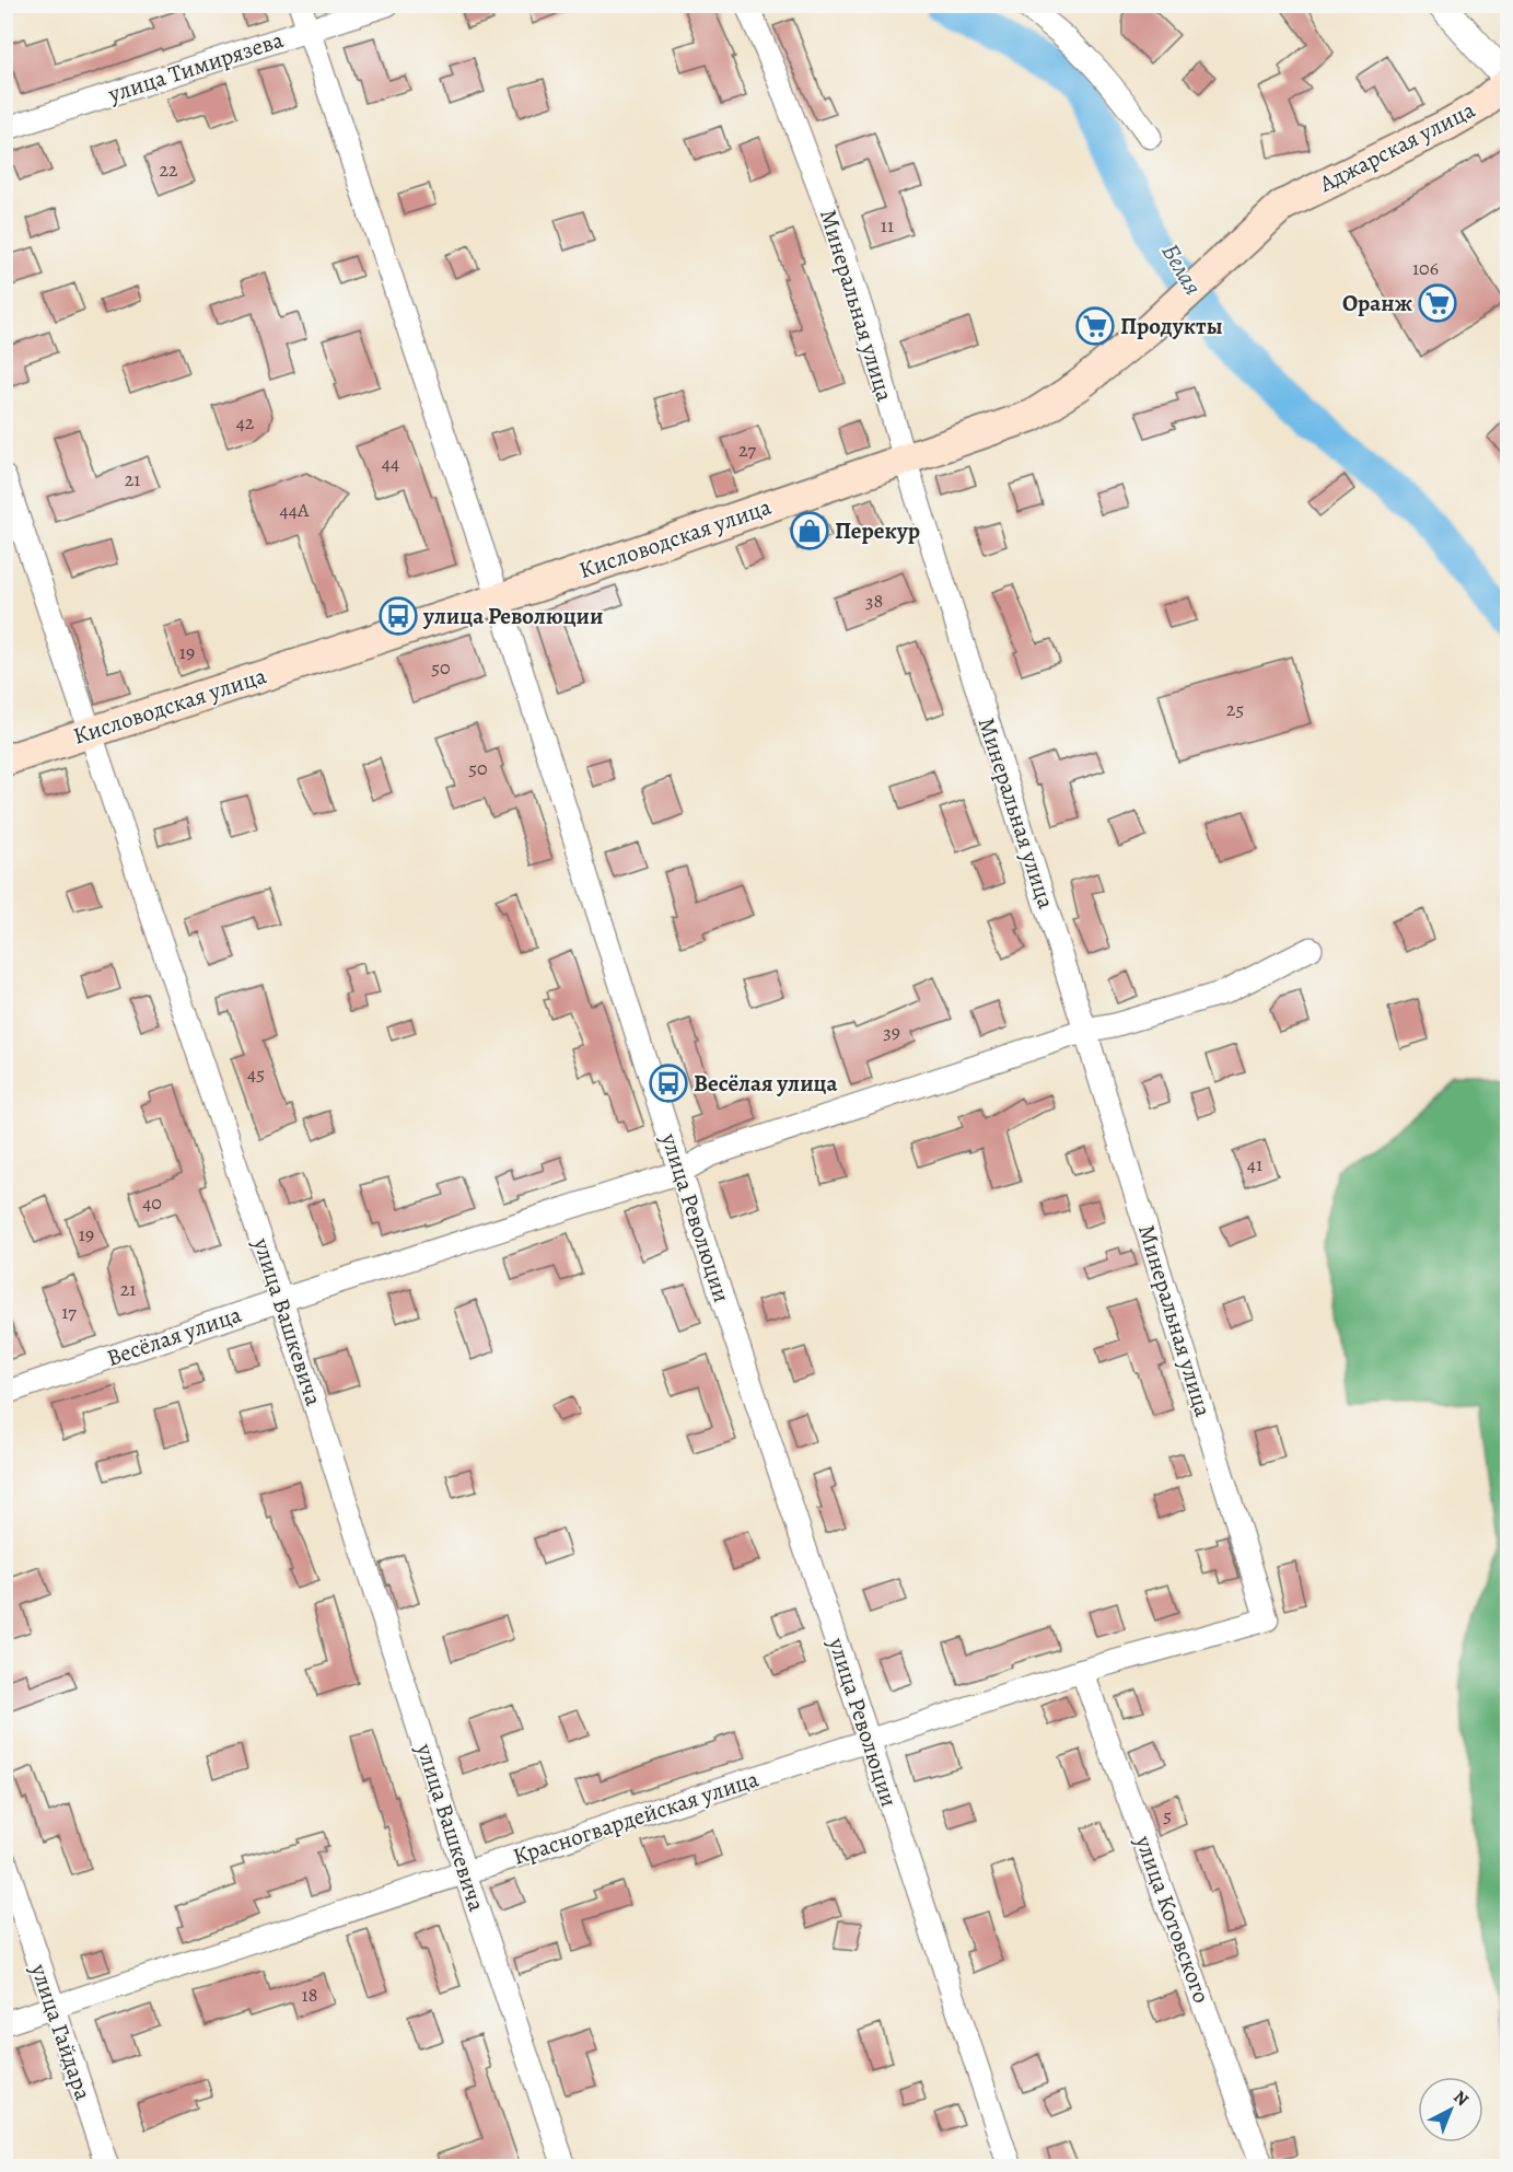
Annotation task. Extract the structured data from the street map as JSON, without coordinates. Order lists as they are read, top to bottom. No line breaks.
{"streets":{"main road":["Аджарская улица","Кисловодская улица"],"street":["улица Тимирязева","Минеральная улица","улица Революции","улица Вашкевича","Весёлая улица","Красногвардейская улица","улица Котовского","улица Гайдара"]},"crossings":[["улица Тимирязева","улица Революции"],["Аджарская улица","Кисловодская улица"],["Минеральная улица","Кисловодская улица"],["Минеральная улица","Весёлая улица"],["Минеральная улица","Красногвардейская улица"],["Кисловодская улица","улица Революции"],["Кисловодская улица","улица Вашкевича"],["улица Революции","Весёлая улица"],["улица Революции","Красногвардейская улица"],["улица Вашкевича","Весёлая улица"],["улица Вашкевича","Красногвардейская улица"],["Красногвардейская улица","улица Котовского"],["Красногвардейская улица","улица Гайдара"]],"water":["Белая"],"places":{"supermarket":["Оранж","Продукты"],"shop":["Перекур"],"bus stop":["улица Революции","Весёлая улица"]},"house_numbers":["22","11","106","42","27","44","21","44А","38","19","50","25","50","39","45","41","40","19","21","17","5","18"],"north":"top right"}
